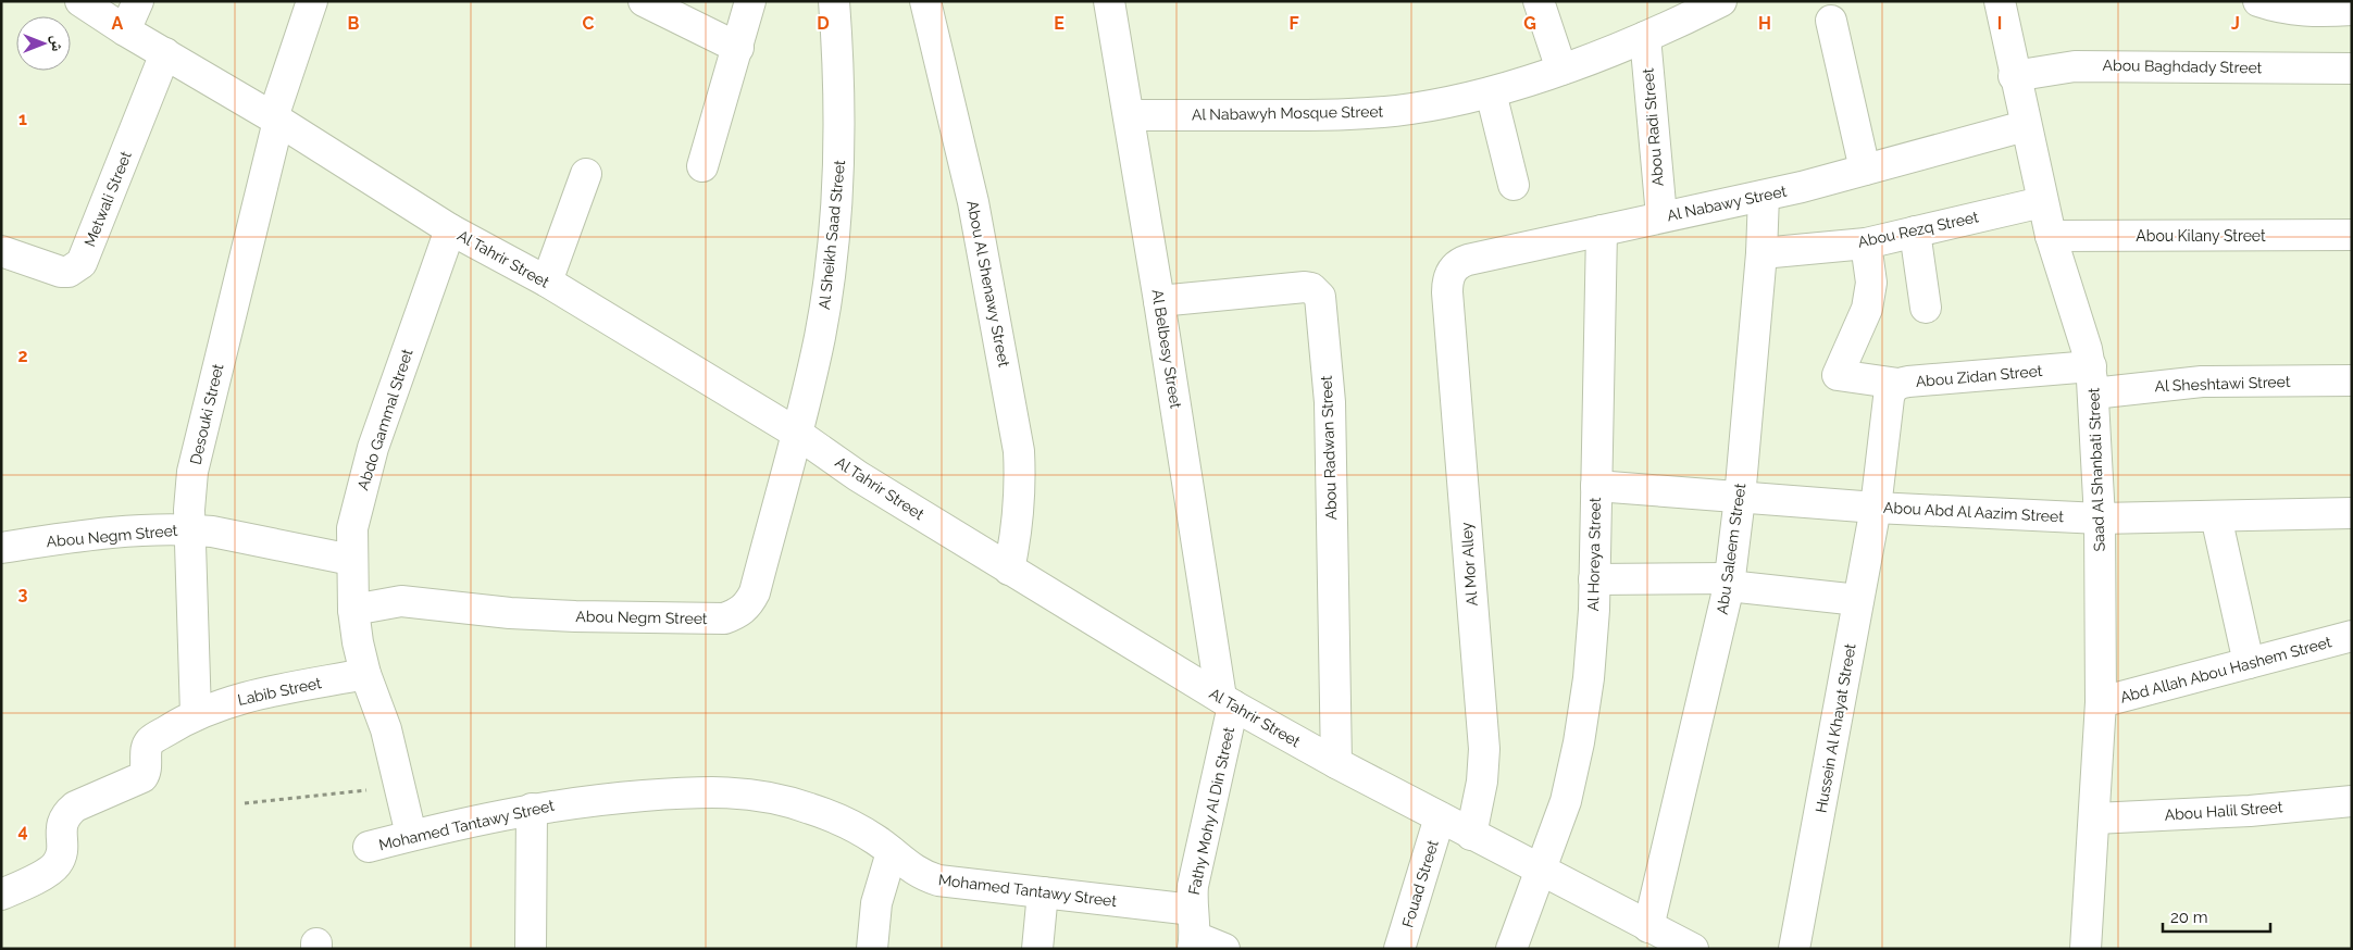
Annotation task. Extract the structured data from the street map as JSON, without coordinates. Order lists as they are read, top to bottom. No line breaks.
{"streets":{"street":["Abou Baghdady Street","Al Nabawyh Mosque Street","Abou Radi Street","Metwali Street","Al Nabawy Street","Abou Rezq Street","Al Sheikh Saad Street","Abou Kilany Street","Al Tahrir Street","Abou Al Shenawy Street","Al Belbesy Street","Abou Zidan Street","Al Sheshtawi Street","Desouki Street","Abdo Gammal Street","Abou Radwan Street","Saad Al Shanbati Street","Abou Abd Al Aazim Street","Abou Negm Street","Abu Saleem Street","Al Horeya Street","Al Mor Alley","Abd Allah Abou Hashem Street","Labib Street","Hussein Al Khayat Street","Fathy Mohy Al Din Street","Abou Halil Street","Mohamed Tantawy Street","Fouad Street"]},"crossings":[["Abou Baghdady Street","Saad Al Shanbati Street"],["Al Nabawyh Mosque Street","Abou Radi Street"],["Al Nabawyh Mosque Street","Al Belbesy Street"],["Abou Radi Street","Al Nabawy Street"],["Metwali Street","Al Tahrir Street"],["Al Nabawy Street","Saad Al Shanbati Street"],["Al Nabawy Street","Abu Saleem Street"],["Al Nabawy Street","Al Horeya Street"],["Al Nabawy Street","Al Mor Alley"],["Abou Rezq Street","Saad Al Shanbati Street"],["Abou Rezq Street","Abu Saleem Street"],["Al Sheikh Saad Street","Al Tahrir Street"],["Al Sheikh Saad Street","Abou Negm Street"],["Abou Kilany Street","Saad Al Shanbati Street"],["Al Tahrir Street","Abou Al Shenawy Street"],["Al Tahrir Street","Al Belbesy Street"],["Al Tahrir Street","Desouki Street"],["Al Tahrir Street","Abdo Gammal Street"],["Al Tahrir Street","Abou Radwan Street"],["Al Tahrir Street","Abou Negm Street"],["Al Tahrir Street","Abu Saleem Street"],["Al Tahrir Street","Al Horeya Street"],["Al Tahrir Street","Al Mor Alley"],["Al Tahrir Street","Fathy Mohy Al Din Street"],["Al Tahrir Street","Fouad Street"],["Al Belbesy Street","Abou Radwan Street"],["Al Belbesy Street","Fathy Mohy Al Din Street"],["Abou Zidan Street","Al Sheshtawi Street"],["Abou Zidan Street","Saad Al Shanbati Street"],["Abou Zidan Street","Abou Abd Al Aazim Street"],["Abou Zidan Street","Hussein Al Khayat Street"],["Al Sheshtawi Street","Saad Al Shanbati Street"],["Desouki Street","Abou Negm Street"],["Desouki Street","Labib Street"],["Abdo Gammal Street","Abou Negm Street"],["Abdo Gammal Street","Labib Street"],["Abdo Gammal Street","Mohamed Tantawy Street"],["Saad Al Shanbati Street","Abou Abd Al Aazim Street"],["Saad Al Shanbati Street","Abd Allah Abou Hashem Street"],["Saad Al Shanbati Street","Abou Halil Street"],["Abou Abd Al Aazim Street","Abu Saleem Street"],["Abou Abd Al Aazim Street","Al Horeya Street"],["Abou Abd Al Aazim Street","Hussein Al Khayat Street"],["Fathy Mohy Al Din Street","Mohamed Tantawy Street"]],"scale_bar":"20 m","north":"right","grid":{"columns":["A","B","C","D","E","F","G","H","I","J"],"rows":["1","2","3","4"]}}
